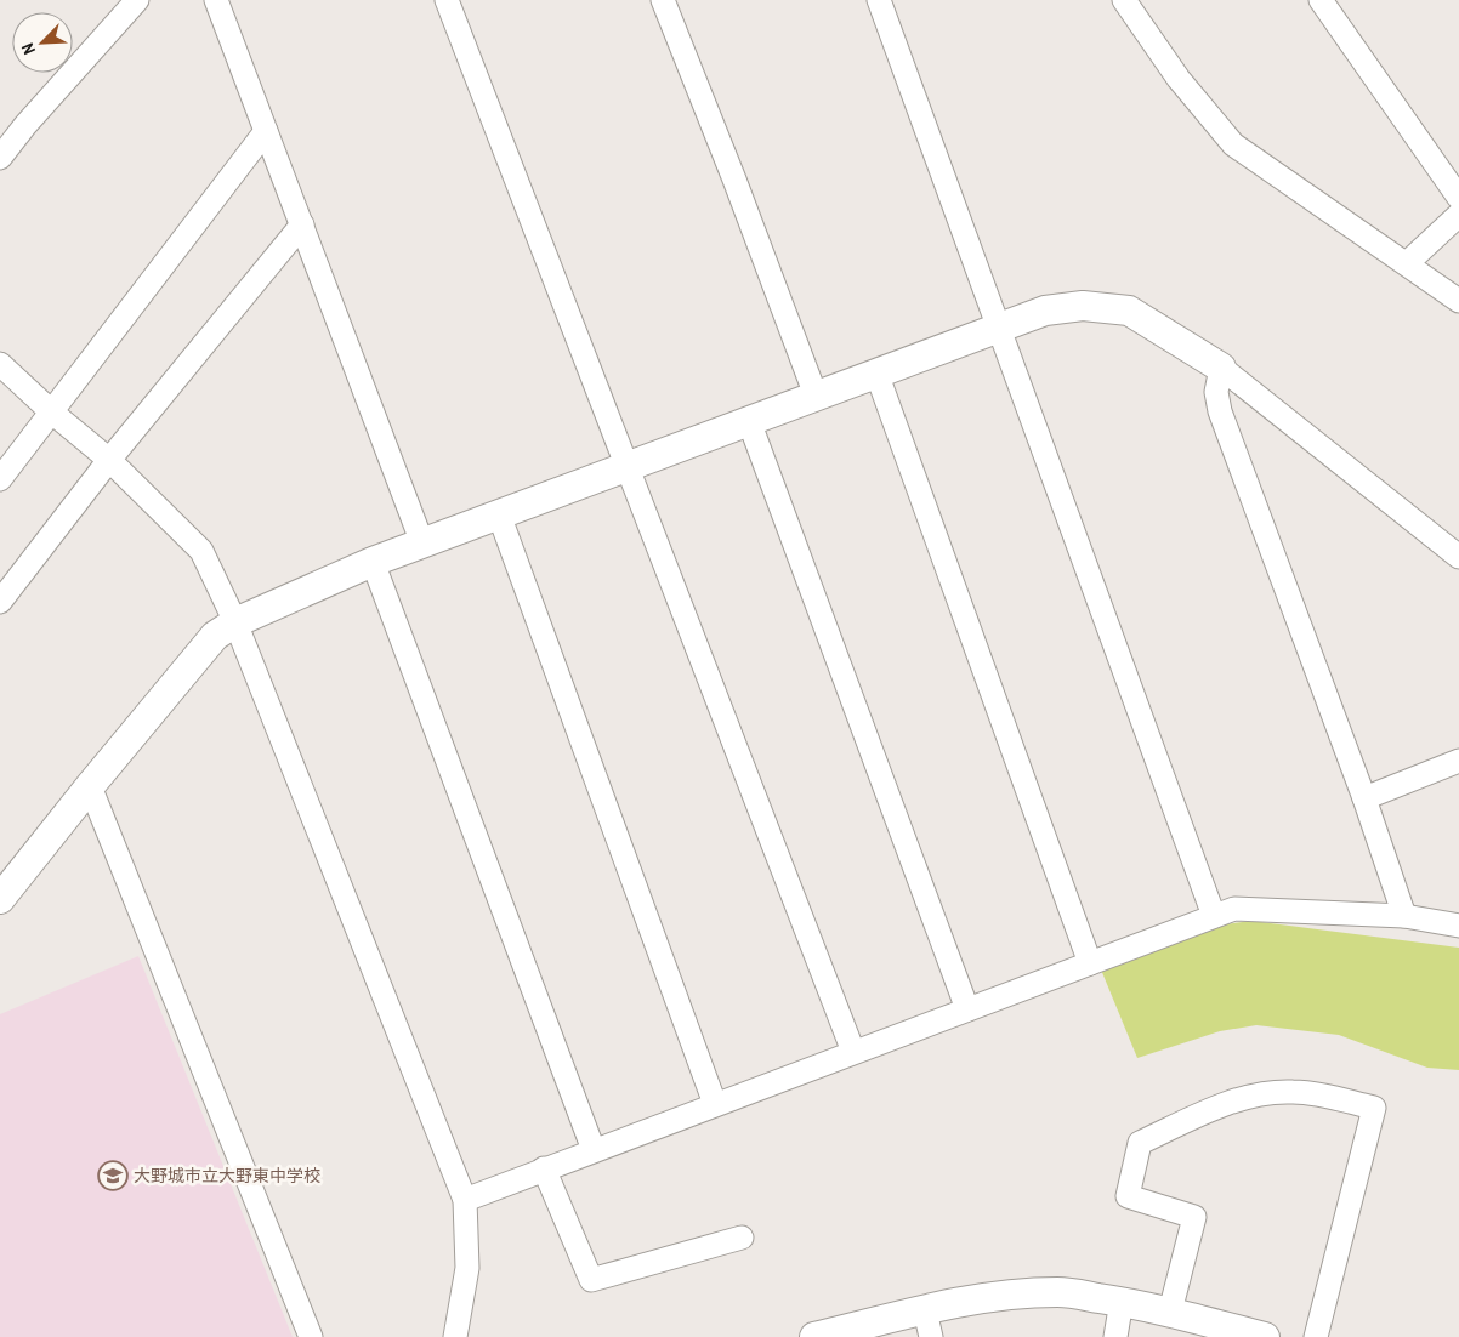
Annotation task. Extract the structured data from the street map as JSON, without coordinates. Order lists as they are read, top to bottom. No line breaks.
{"places":{"school or university":["大野城市立大野東中学校"]},"north":"bottom left"}
